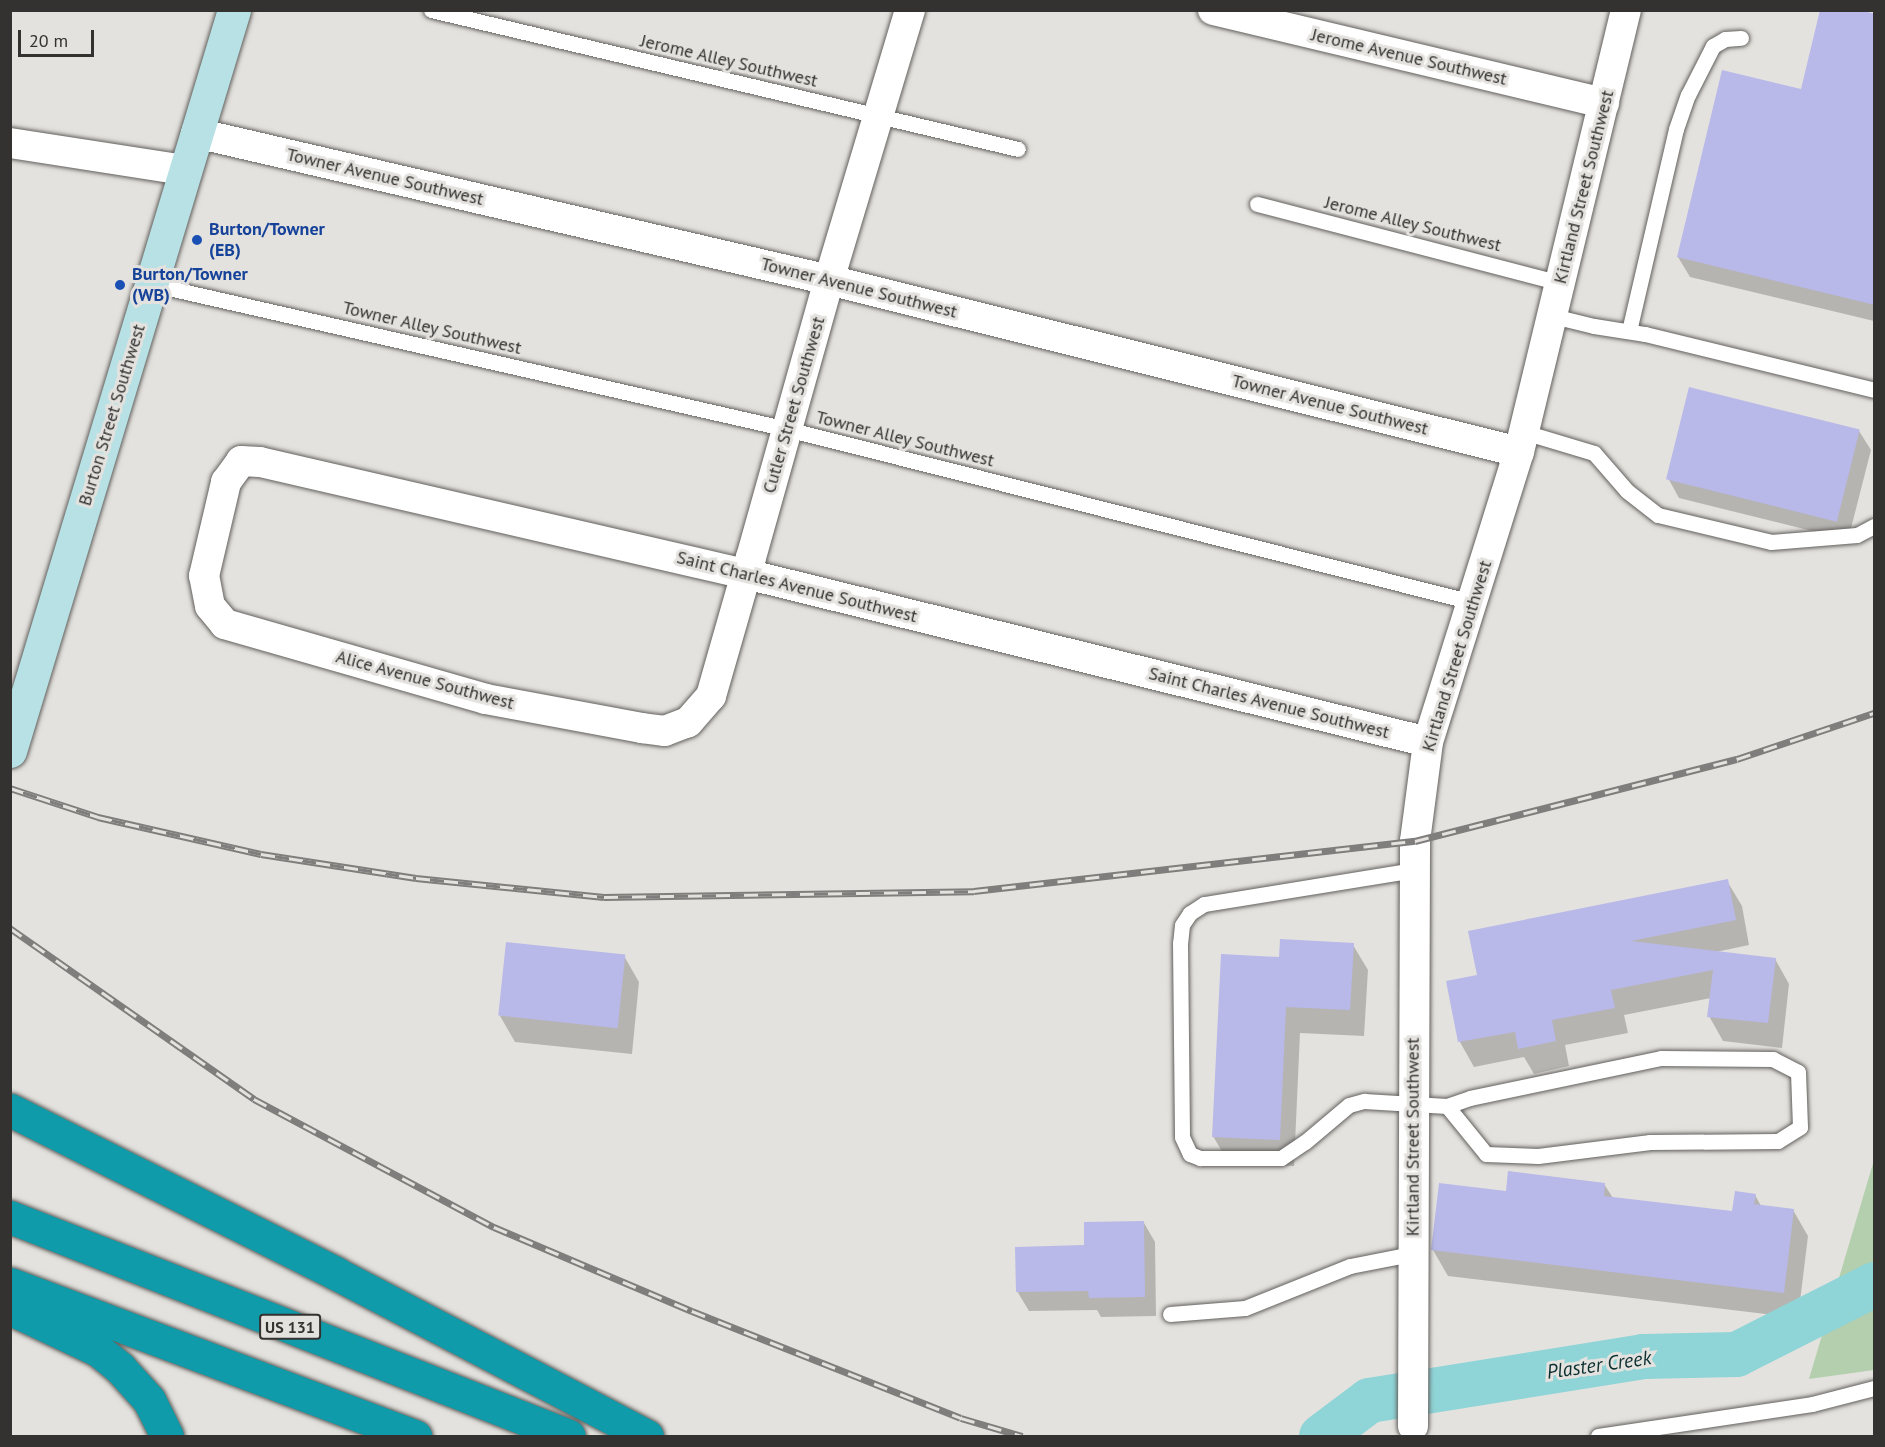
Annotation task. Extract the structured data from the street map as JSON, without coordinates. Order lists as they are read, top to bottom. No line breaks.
{"streets":{"highway":["US 131"],"main road":["Burton Street Southwest"],"street":["Jerome Avenue Southwest","Towner Avenue Southwest","Kirtland Street Southwest","Cutler Street Southwest","Saint Charles Avenue Southwest","Alice Avenue Southwest"],"lane":["Jerome Alley Southwest","Towner Alley Southwest"]},"crossings":[["Jerome Avenue Southwest","Kirtland Street Southwest"],["Jerome Alley Southwest","Kirtland Street Southwest"],["Jerome Alley Southwest","Cutler Street Southwest"],["Towner Avenue Southwest","Kirtland Street Southwest"],["Towner Avenue Southwest","Cutler Street Southwest"],["Towner Avenue Southwest","Burton Street Southwest"],["Kirtland Street Southwest","Towner Alley Southwest"],["Kirtland Street Southwest","Saint Charles Avenue Southwest"],["Towner Alley Southwest","Cutler Street Southwest"],["Towner Alley Southwest","Burton Street Southwest"],["Cutler Street Southwest","Saint Charles Avenue Southwest"],["Cutler Street Southwest","Alice Avenue Southwest"],["Saint Charles Avenue Southwest","Alice Avenue Southwest"]],"water":["Plaster Creek"],"places":["Burton/Towner (EB)","Burton/Towner (WB)"],"scale_bar":"20 m"}
